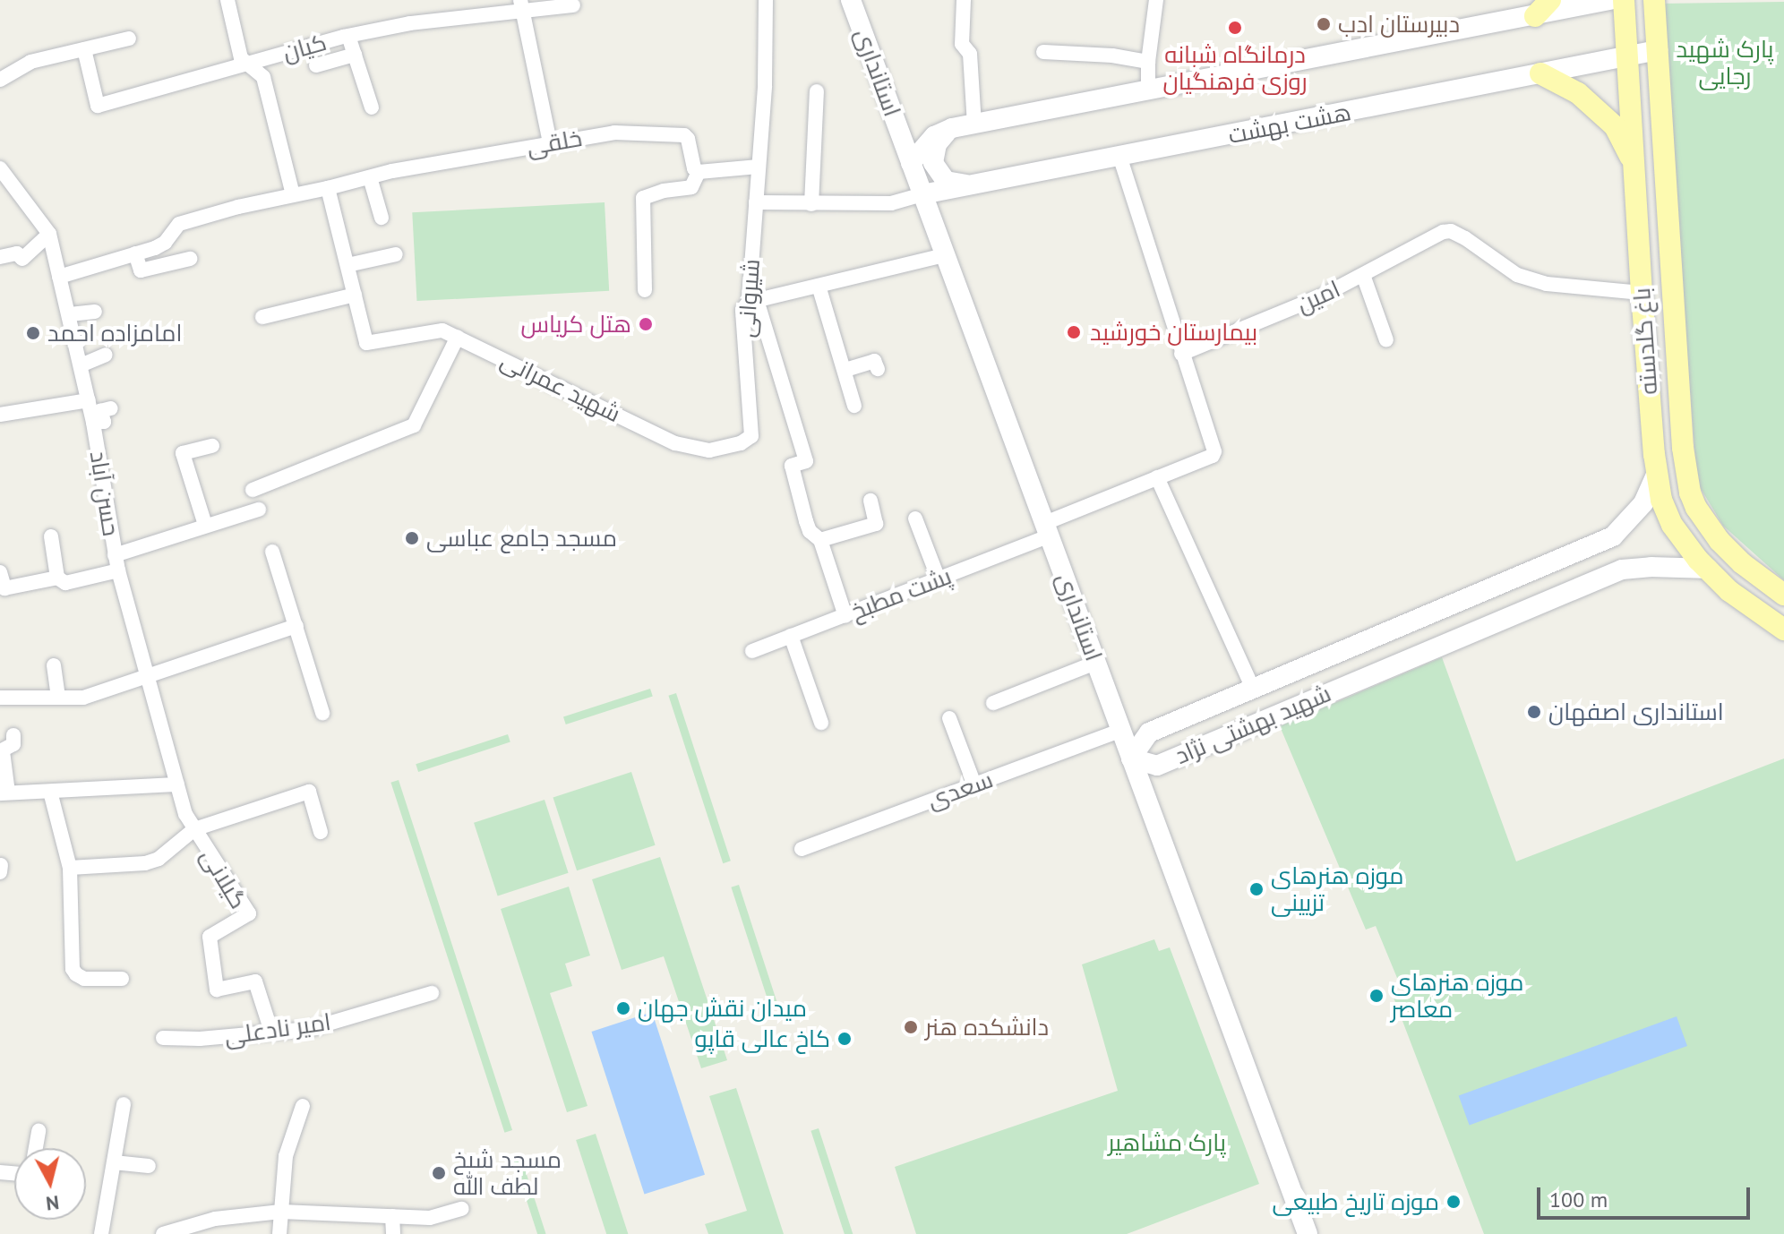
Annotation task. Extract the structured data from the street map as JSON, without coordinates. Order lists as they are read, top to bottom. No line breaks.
{"streets":{"main road":["استانداری","هشت بهشت","باغ گلدسته","شهید بهشتی نژاد"],"street":["کیان","خلقی","امین","شیروانی","شهید عمرانی","حسن آباد","پشت مطبخ","سعدی","گیلانی","امیر نادعلی"]},"crossings":[["استانداری","هشت بهشت"],["استانداری","پشت مطبخ"],["استانداری","شهید بهشتی نژاد"],["استانداری","سعدی"],["هشت بهشت","باغ گلدسته"],["امین","باغ گلدسته"],["امین","پشت مطبخ"],["شیروانی","شهید عمرانی"],["باغ گلدسته","شهید بهشتی نژاد"],["حسن آباد","گیلانی"],["گیلانی","امیر نادعلی"]],"parks":["پارک شهید رجایی","پارک مشاهیر"],"places":["دبیرستان ادب","درمانگاه شبانه روزی فرهنگیان","هتل کریاس","بیمارستان خورشید","امامزاده احمد","مسجد جامع عباسی","استانداری اصفهان","موزه هنرهای تزیینی","موزه هنرهای معاصر","میدان نقش جهان","دانشکده هنر","کاخ عالی قاپو","مسجد شیخ لطف الله","موزه تاریخ طبیعی"],"scale_bar":"100 m","north":"bottom"}
